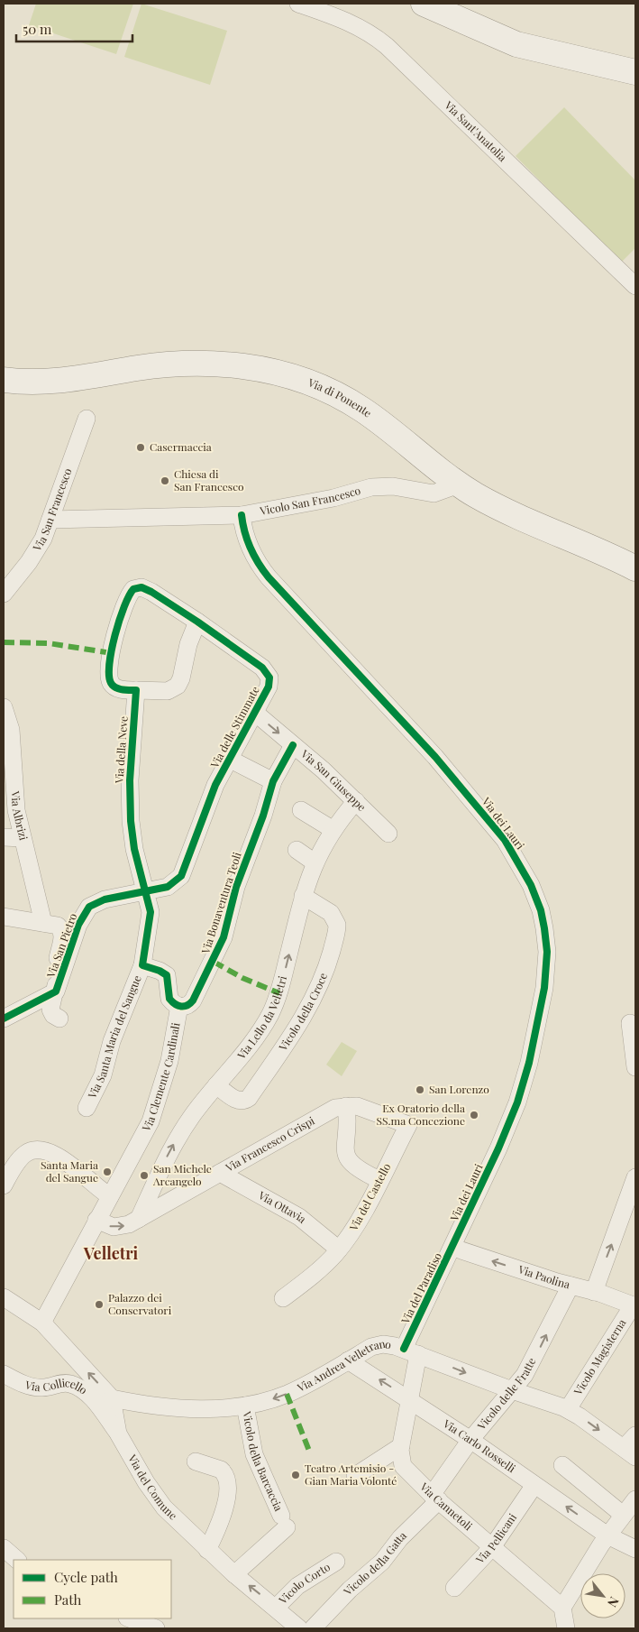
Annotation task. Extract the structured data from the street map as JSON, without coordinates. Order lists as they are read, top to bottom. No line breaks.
{"streets":{"main road":["Via di Ponente"],"street":["Via Sant'Anatolia","Vicolo San Francesco","Via San Francesco","Via delle Stimmate","Via della Neve","Via San Giuseppe","Via Albrizi","Via dei Lauri","Via Bonaventura Teoli","Via San Pietro","Vicolo della Croce","Via Lello da Velletri","Via Santa Maria del Sangue","Via Clemente Cardinali","Via Francesco Crispi","Via del Castello","Via Ottavia","Via Paolina","Via del Paradiso","Vicolo Magisterna","Via Andrea Velletrano","Via Collicello","Vicolo delle Fratte","Via Carlo Rosselli","Vicolo della Barcaccia","Via del Comune","Via Cannetoli","Via Pellicani","Vicolo della Gatta","Vicolo Corto"]},"crossings":[["Via di Ponente","Vicolo San Francesco"],["Vicolo San Francesco","Via San Francesco"],["Vicolo San Francesco","Via dei Lauri"],["Via delle Stimmate","Via della Neve"],["Via delle Stimmate","Via San Giuseppe"],["Via delle Stimmate","Via San Pietro"],["Via della Neve","Via San Pietro"],["Via San Giuseppe","Via Bonaventura Teoli"],["Via San Giuseppe","Via Lello da Velletri"],["Via dei Lauri","Via Paolina"],["Via dei Lauri","Via del Paradiso"],["Via Bonaventura Teoli","Via Clemente Cardinali"],["Vicolo della Croce","Via Lello da Velletri"],["Via Lello da Velletri","Via Francesco Crispi"],["Via Clemente Cardinali","Via Francesco Crispi"],["Via Francesco Crispi","Via del Castello"],["Via Francesco Crispi","Via Ottavia"],["Via del Castello","Via Ottavia"],["Via Paolina","Via del Paradiso"],["Via Paolina","Vicolo Magisterna"],["Via Paolina","Vicolo delle Fratte"],["Via del Paradiso","Via Andrea Velletrano"],["Via del Paradiso","Via Cannetoli"],["Vicolo Magisterna","Via Andrea Velletrano"],["Via Andrea Velletrano","Vicolo delle Fratte"],["Via Andrea Velletrano","Via Carlo Rosselli"],["Via Andrea Velletrano","Vicolo della Barcaccia"],["Via Andrea Velletrano","Via del Comune"],["Via Andrea Velletrano","Via Cannetoli"],["Via Collicello","Via del Comune"],["Vicolo delle Fratte","Via Carlo Rosselli"],["Vicolo delle Fratte","Via Cannetoli"],["Vicolo delle Fratte","Vicolo della Gatta"],["Via Carlo Rosselli","Via Cannetoli"],["Via Carlo Rosselli","Via Pellicani"],["Vicolo della Barcaccia","Via del Comune"],["Via del Comune","Vicolo Corto"],["Via Cannetoli","Via Pellicani"],["Via Cannetoli","Vicolo della Gatta"]],"one_way":["Via Lello da Velletri","Via Paolina","Vicolo delle Fratte"],"districts":["Velletri"],"places":["Casermaccia","Chiesa di San Francesco","San Lorenzo","Ex Oratorio della SS.ma Concezione","Santa Maria del Sangue","San Michele Arcangelo","Palazzo dei Conservatori","Teatro Artemisio - Gian Maria Volonté"],"legend":["Cycle path","Path"],"scale_bar":"50 m","north":"bottom right"}
